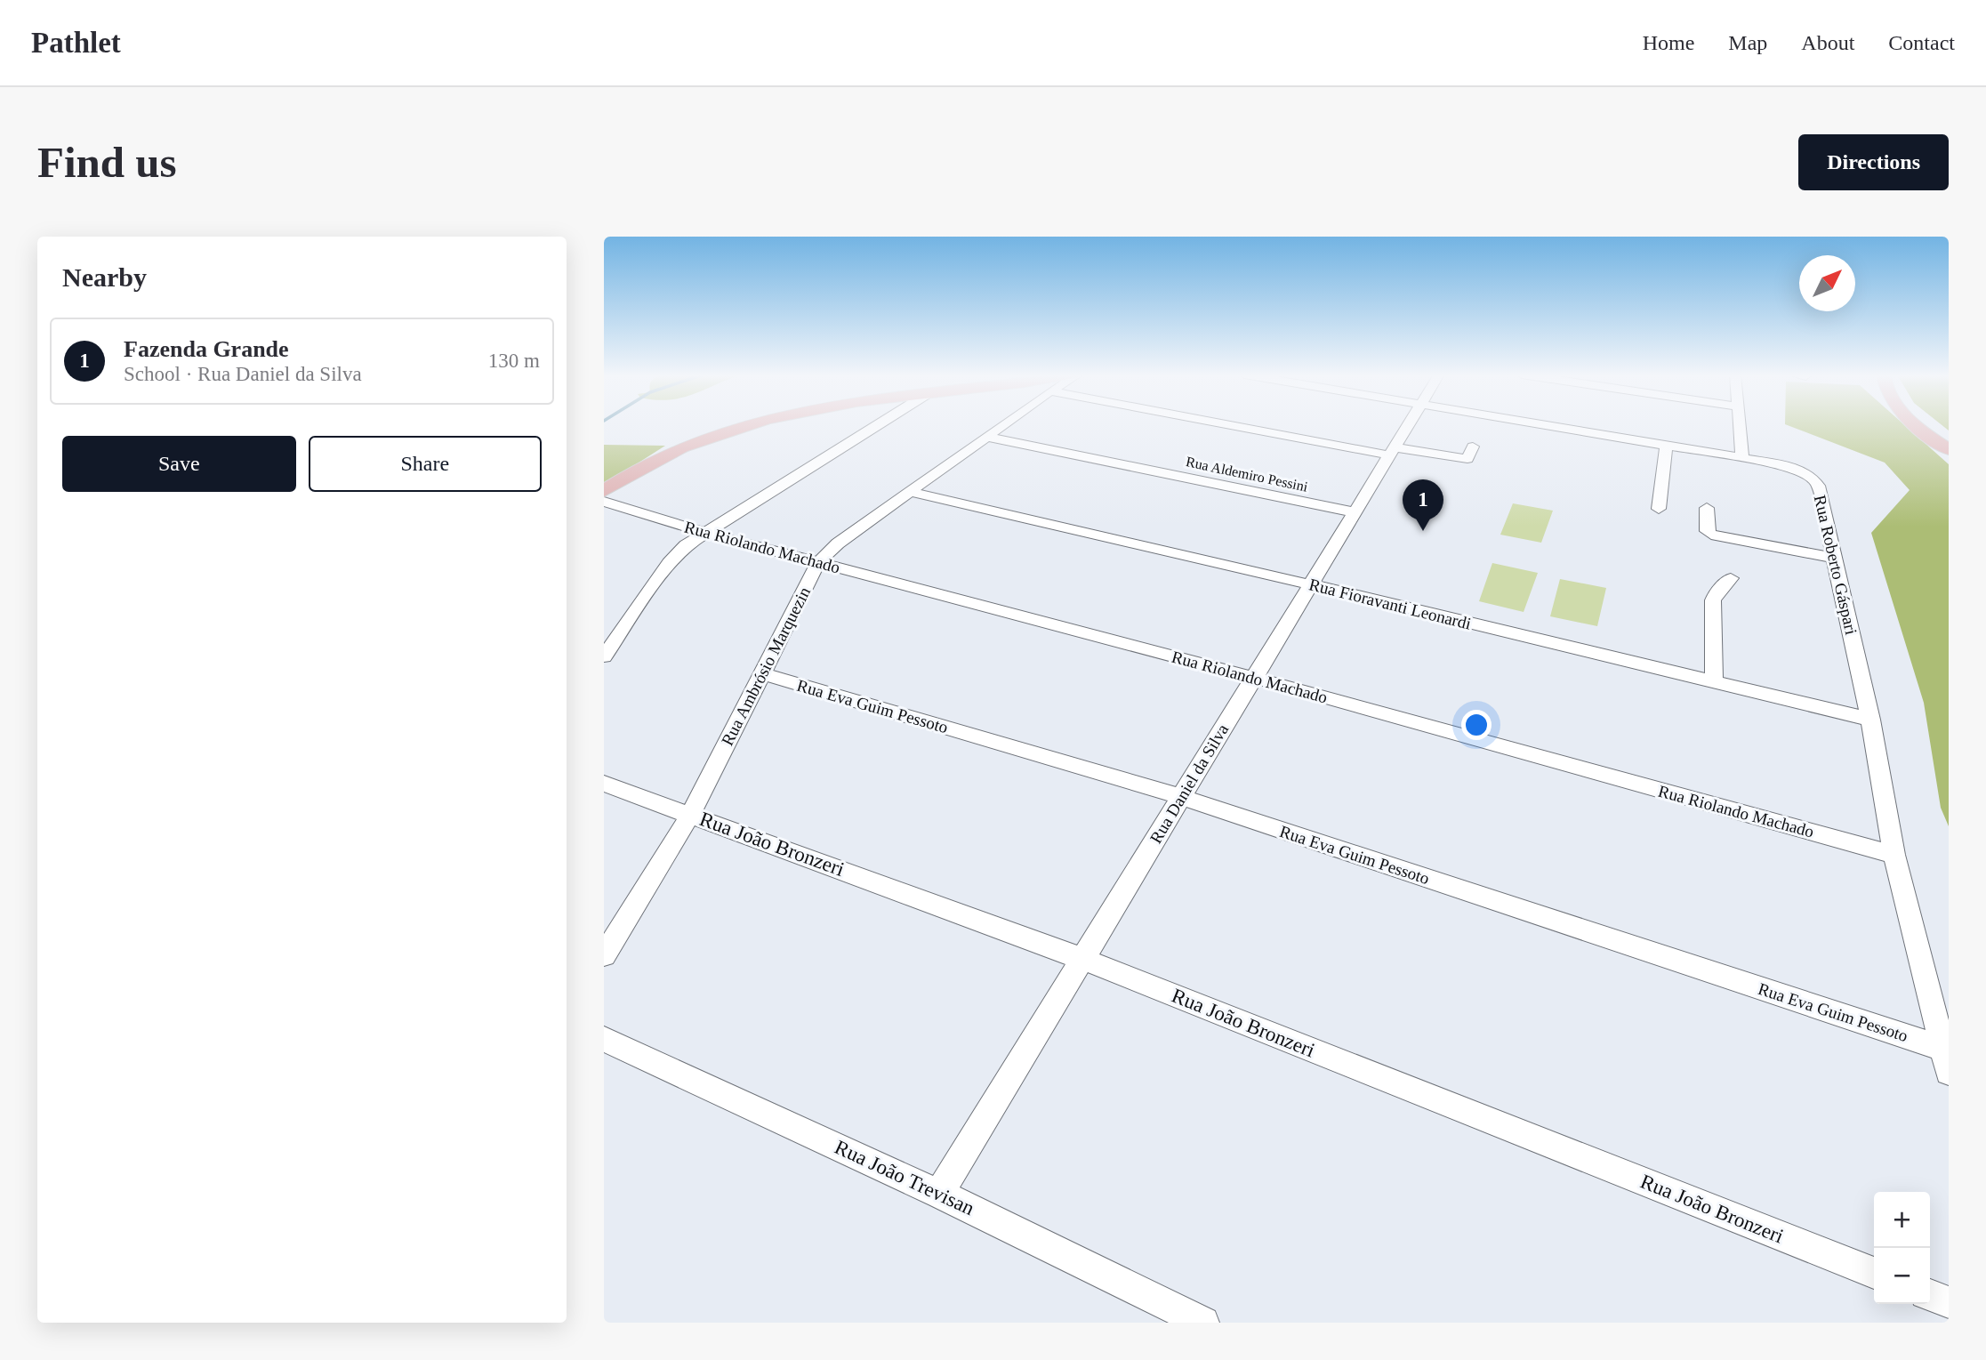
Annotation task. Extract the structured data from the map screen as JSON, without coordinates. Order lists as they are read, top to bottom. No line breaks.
{"streets":{"street":["Rua Aldemiro Pessini","Rua Riolando Machado","Rua Roberto Gáspari","Rua Fioravanti Leonardi","Rua Ambrósio Marquezin","Rua Eva Guim Pessoto","Rua Daniel da Silva","Rua João Bronzeri","Rua João Trevisan"]},"crossings":[["Rua Aldemiro Pessini","Rua Ambrósio Marquezin"],["Rua Aldemiro Pessini","Rua Daniel da Silva"],["Rua Riolando Machado","Rua Roberto Gáspari"],["Rua Riolando Machado","Rua Ambrósio Marquezin"],["Rua Riolando Machado","Rua Daniel da Silva"],["Rua Roberto Gáspari","Rua Fioravanti Leonardi"],["Rua Roberto Gáspari","Rua Eva Guim Pessoto"],["Rua Fioravanti Leonardi","Rua Ambrósio Marquezin"],["Rua Fioravanti Leonardi","Rua Daniel da Silva"],["Rua Ambrósio Marquezin","Rua Eva Guim Pessoto"],["Rua Ambrósio Marquezin","Rua João Bronzeri"],["Rua Eva Guim Pessoto","Rua Daniel da Silva"],["Rua Daniel da Silva","Rua João Bronzeri"],["Rua Daniel da Silva","Rua João Trevisan"]],"north":"top right","page":{"header":"Pathlet","nav":["Home","Map","About","Contact"],"buttons":["Directions",["Save","Share"]],"title":"Find us","heading":"Nearby","list":[{"mark":"1","name":"Fazenda Grande","note":"School · Rua Daniel da Silva","value":"130 m"}],"pins":"1","map_buttons":["+","−"]}}
